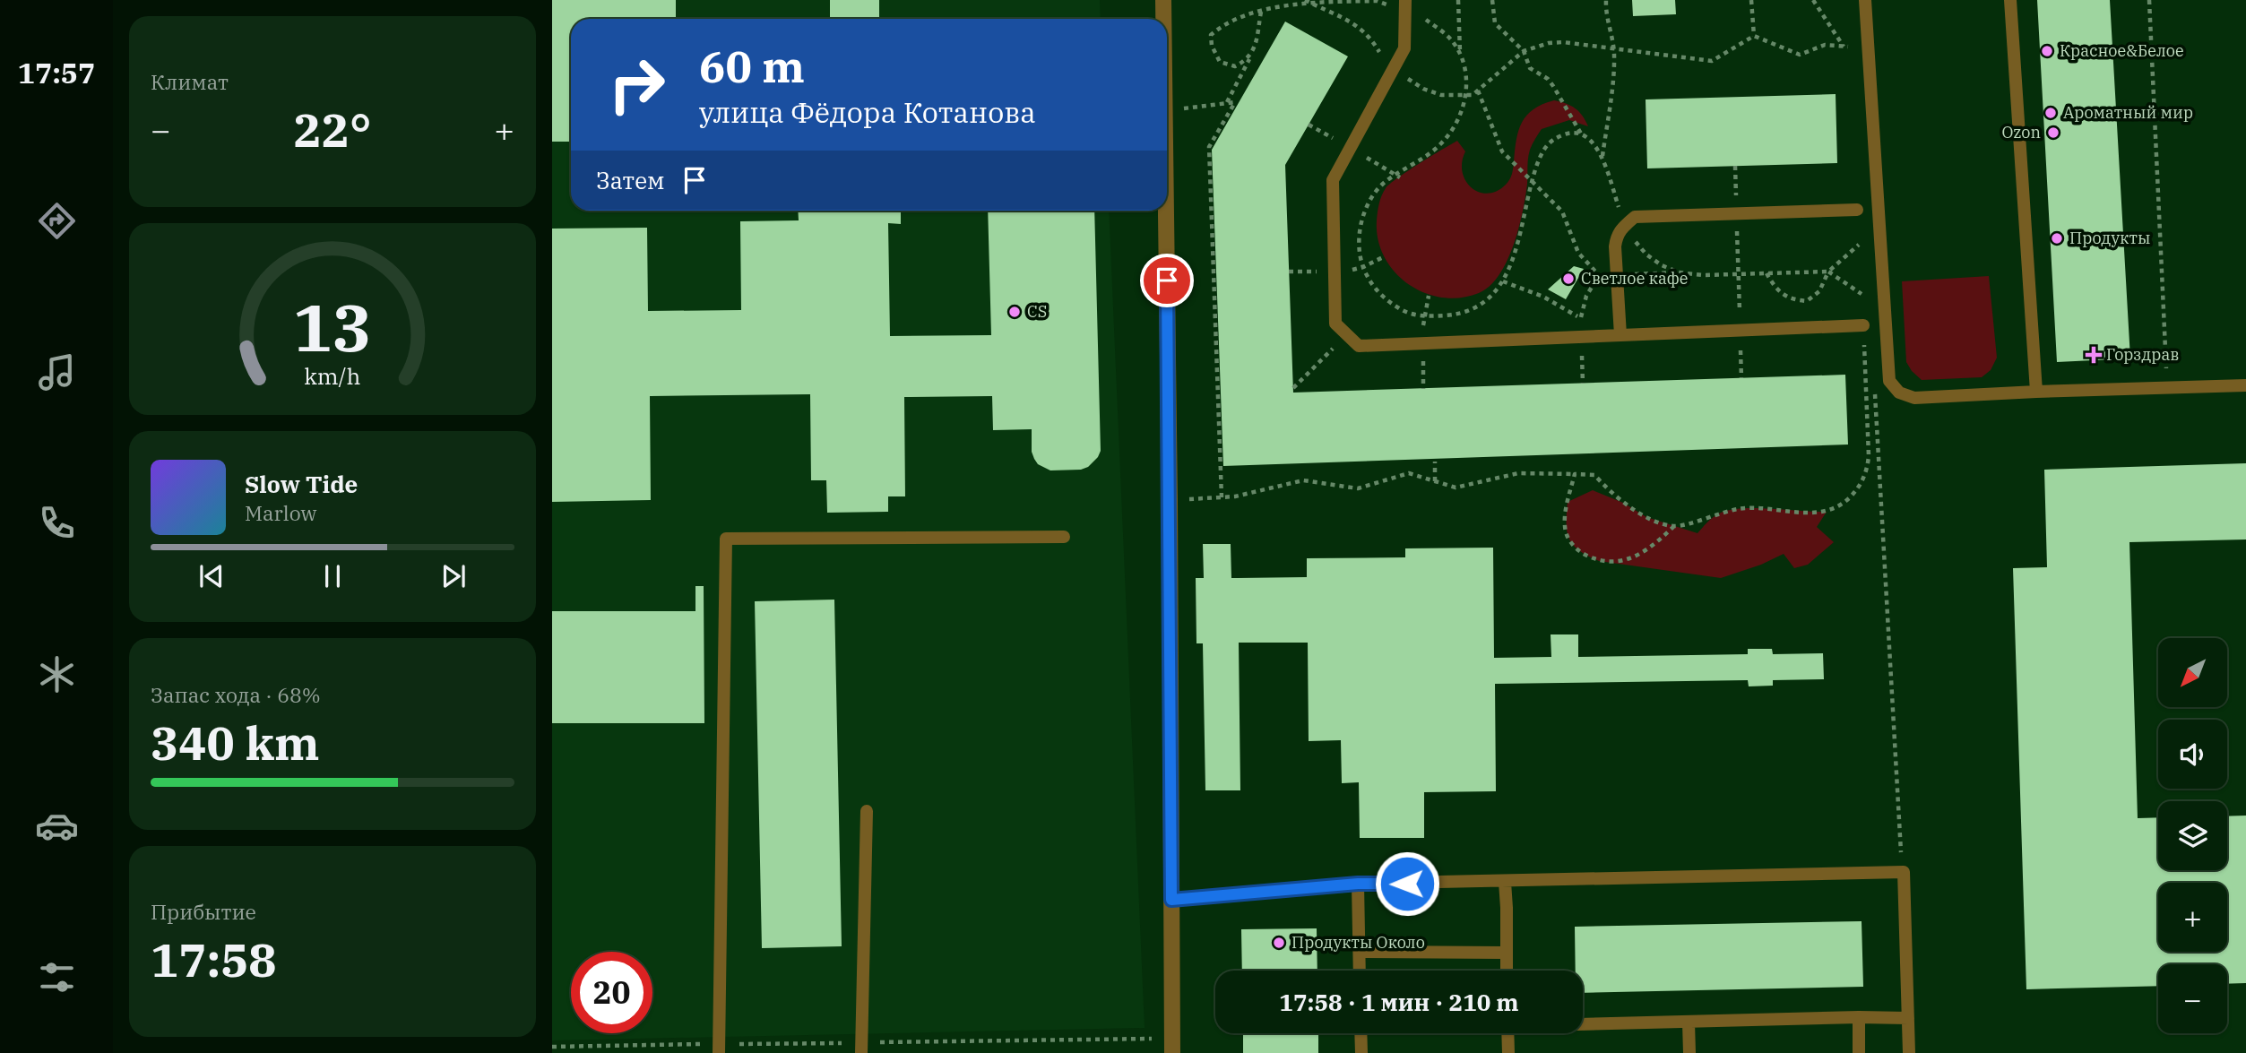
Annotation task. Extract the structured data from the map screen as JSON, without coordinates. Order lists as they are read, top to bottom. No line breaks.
{"places":{"other":["Красное&Белое","Ароматный мир","Ozon","Продукты","Светлое кафе","CS","Продукты Около"],"health":["Горздрав"]},"north":"bottom left","page":{"tabs":"17:57","tile":["Климат",["Запас хода · 68%","340 km"],["Прибытие","17:58"]],"turn":["60 m","улица Фёдора Котанова"],"heat":["−","22°","+"],"then":"Затем","song":["Slow Tide","Marlow"],"map_buttons":["+","−"],"limit":"20","trip":"17:58 · 1 мин · 210 m","gauge":["13","km/h"]}}
